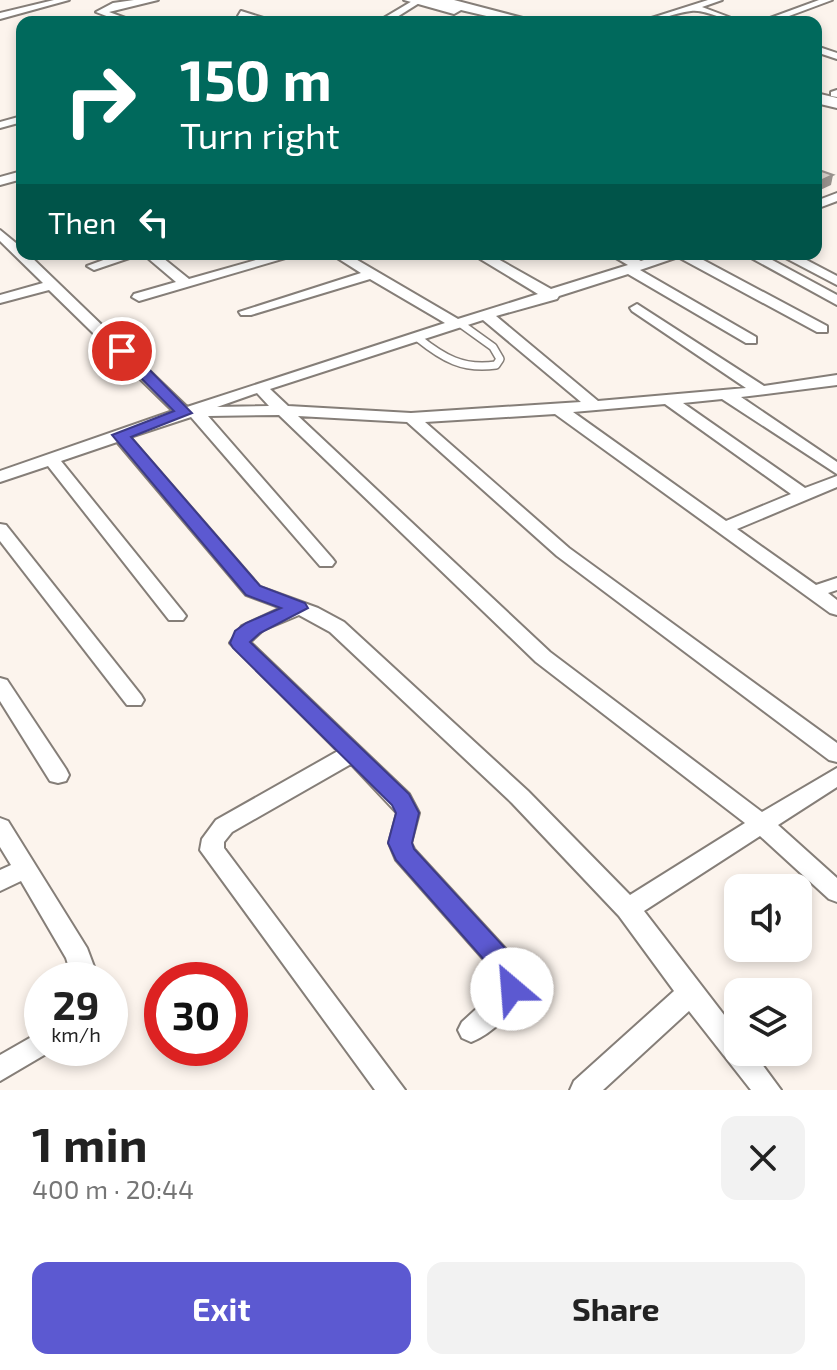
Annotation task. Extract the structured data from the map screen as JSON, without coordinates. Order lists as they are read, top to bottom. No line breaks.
{"page":{"turn":["150 m","Turn right"],"then":"Then","speed":"29 km/h","limit":"30","heading":["1 min","400 m · 20:44"],"buttons":["Exit","Share"]}}
